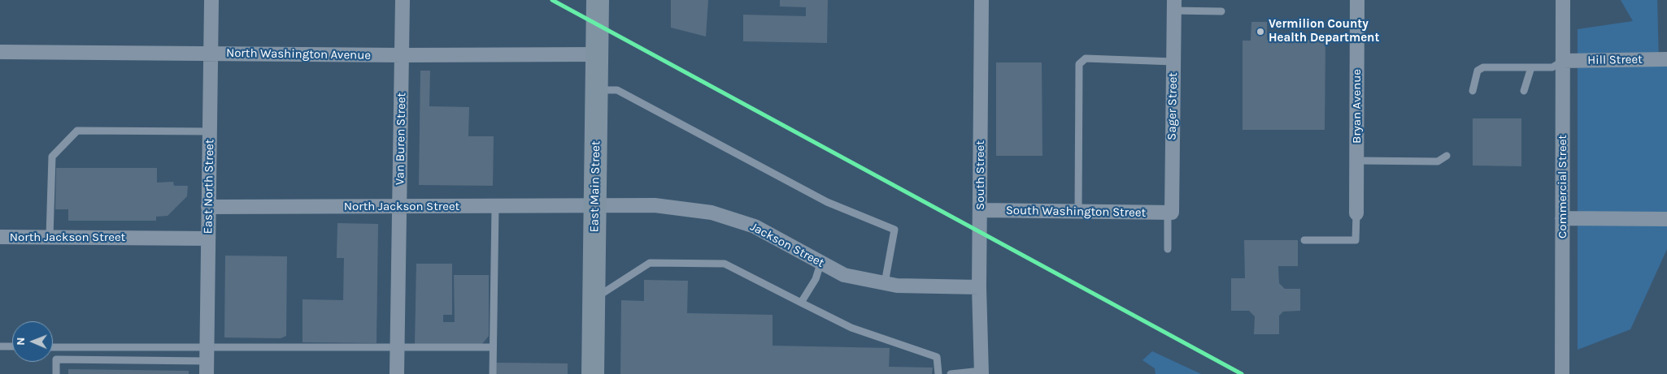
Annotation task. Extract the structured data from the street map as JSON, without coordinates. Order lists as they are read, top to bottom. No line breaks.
{"streets":{"main road":["East Main Street"],"street":["North Washington Avenue","Hill Street","Sager Street","Bryan Avenue","Van Buren Street","South Street","East North Street","Commercial Street","North Jackson Street","South Washington Street","Jackson Street"]},"crossings":[["North Washington Avenue","Van Buren Street"],["North Washington Avenue","East North Street"],["North Washington Avenue","East Main Street"],["Hill Street","Commercial Street"],["Sager Street","South Washington Street"],["Van Buren Street","North Jackson Street"],["South Street","South Washington Street"],["South Street","Jackson Street"],["East North Street","North Jackson Street"],["East Main Street","North Jackson Street"],["East Main Street","Jackson Street"],["North Jackson Street","Jackson Street"]],"places":["Vermilion County Health Department"],"north":"left"}
